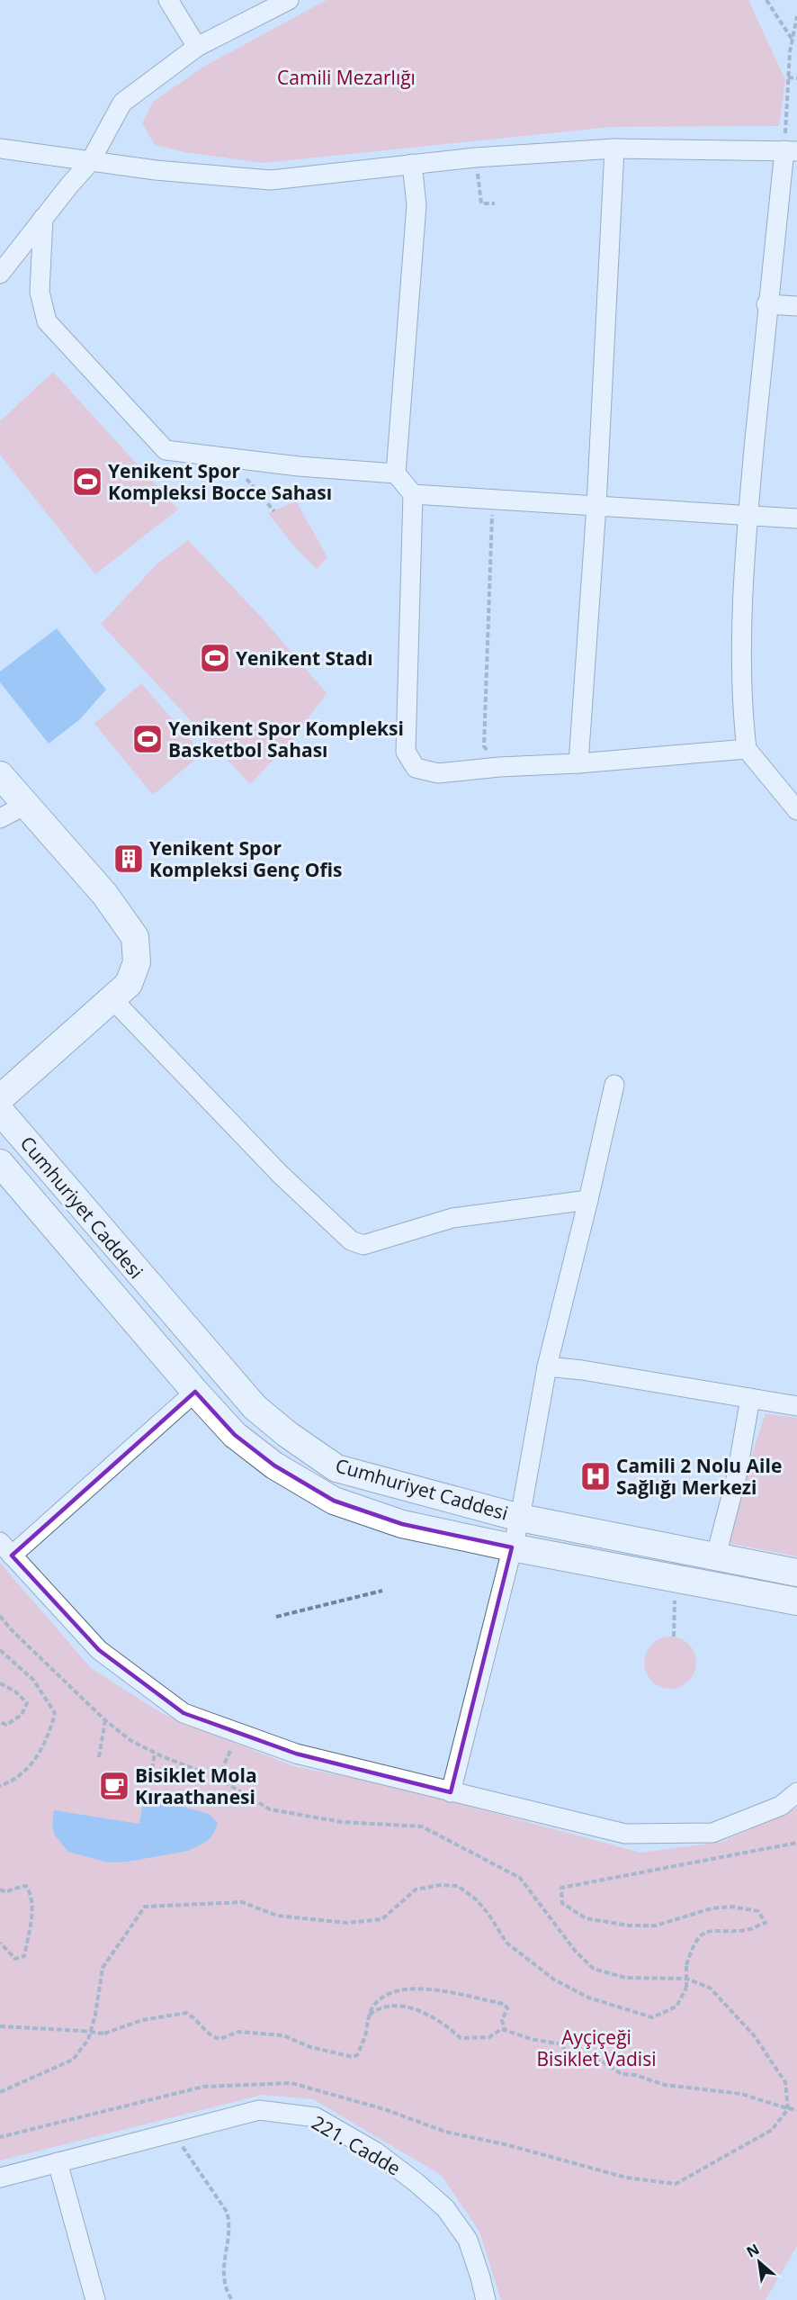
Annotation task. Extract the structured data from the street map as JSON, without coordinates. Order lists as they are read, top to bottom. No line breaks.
{"streets":{"street":["Cumhuriyet Caddesi","221. Cadde"]},"parks":["Camili Mezarlığı","Ayçiçeği Bisiklet Vadisi"],"places":{"sports":["Yenikent Spor Kompleksi Bocce Sahası","Yenikent Stadı","Yenikent Spor Kompleksi Basketbol Sahası"],"building":["Yenikent Spor Kompleksi Genç Ofis"],"hospital":["Camili 2 Nolu Aile Sağlığı Merkezi"],"cafe":["Bisiklet Mola Kıraathanesi"]},"north":"top left"}
